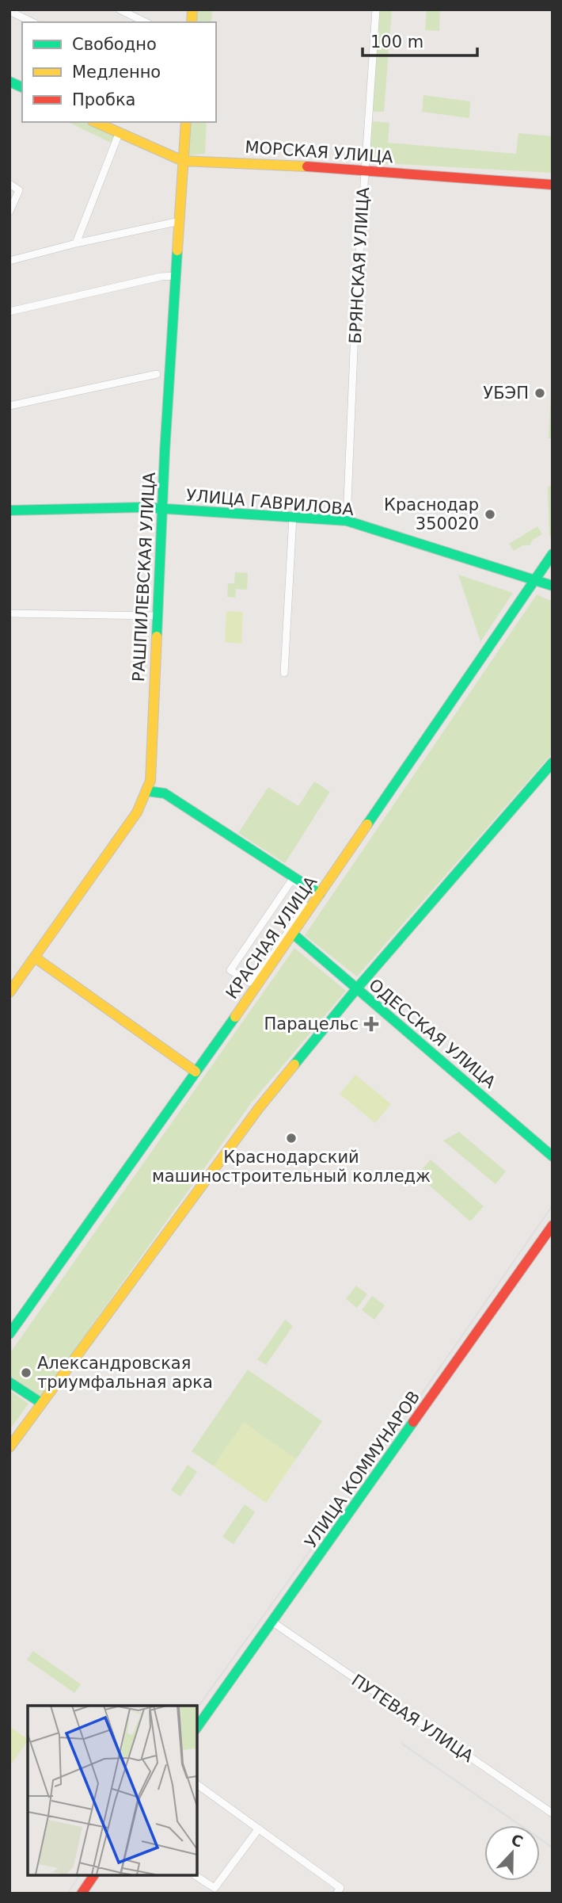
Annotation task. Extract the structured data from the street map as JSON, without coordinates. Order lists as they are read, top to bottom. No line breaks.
{"streets":{"main road":["МОРСКАЯ УЛИЦА","УЛИЦА ГАВРИЛОВА","РАШПИЛЕВСКАЯ УЛИЦА","КРАСНАЯ УЛИЦА","ОДЕССКАЯ УЛИЦА","УЛИЦА КОММУНАРОВ"],"street":["БРЯНСКАЯ УЛИЦА","ПУТЕВАЯ УЛИЦА"]},"crossings":[["МОРСКАЯ УЛИЦА","БРЯНСКАЯ УЛИЦА"],["МОРСКАЯ УЛИЦА","РАШПИЛЕВСКАЯ УЛИЦА"],["БРЯНСКАЯ УЛИЦА","УЛИЦА ГАВРИЛОВА"],["УЛИЦА ГАВРИЛОВА","РАШПИЛЕВСКАЯ УЛИЦА"],["УЛИЦА ГАВРИЛОВА","КРАСНАЯ УЛИЦА"],["КРАСНАЯ УЛИЦА","ОДЕССКАЯ УЛИЦА"],["УЛИЦА КОММУНАРОВ","ПУТЕВАЯ УЛИЦА"]],"places":{"other":["УБЭП","Краснодар 350020","Краснодарский машиностроительный колледж","Александровская триумфальная арка"],"health":["Парацельс"]},"legend":["Свободно","Медленно","Пробка"],"scale_bar":"100 m","north":"top"}
